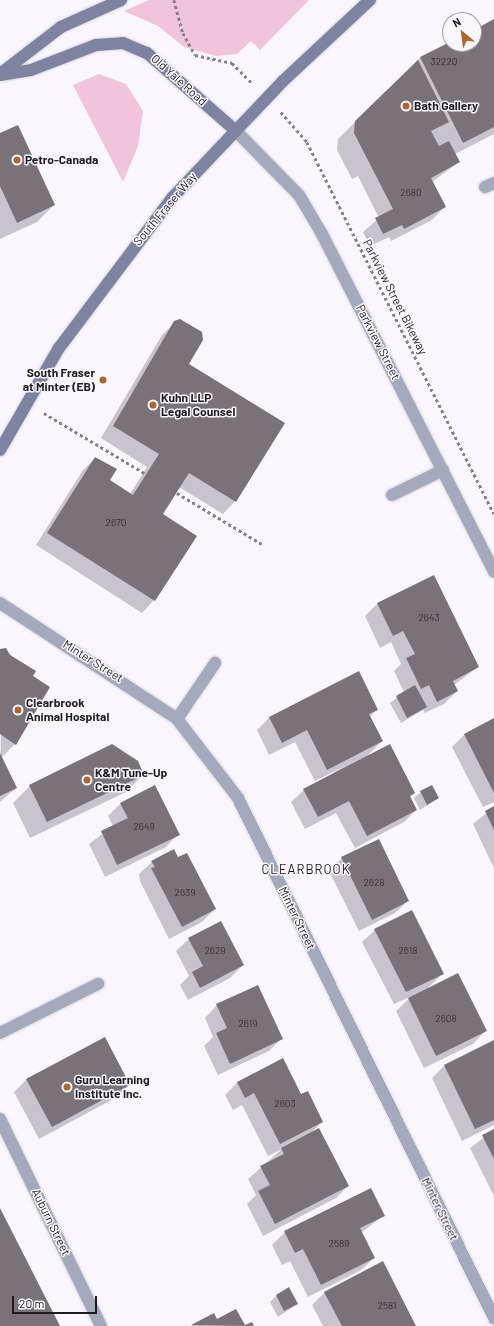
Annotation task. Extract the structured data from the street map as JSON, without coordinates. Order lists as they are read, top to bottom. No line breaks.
{"streets":{"main road":["Old Yale Road","South Fraser Way"],"street":["Parkview Street","Minter Street","Auburn Street"],"path":["Parkview Street Bikeway"]},"crossings":[["Old Yale Road","South Fraser Way"],["Old Yale Road","Parkview Street"],["South Fraser Way","Parkview Street Bikeway"],["South Fraser Way","Parkview Street"]],"districts":["CLEARBROOK"],"places":["Bath Gallery","Petro-Canada","South Fraser at Minter (EB)","Kuhn LLP Legal Counsel","Clearbrook Animal Hospital","K&M Tune-Up Centre","Guru Learning Institute Inc."],"house_numbers":["32220","2680","2670","2643","2649","2628","2639","2629","2618","2608","2619","2603","2589","2581"],"scale_bar":"20 m","north":"top left"}
